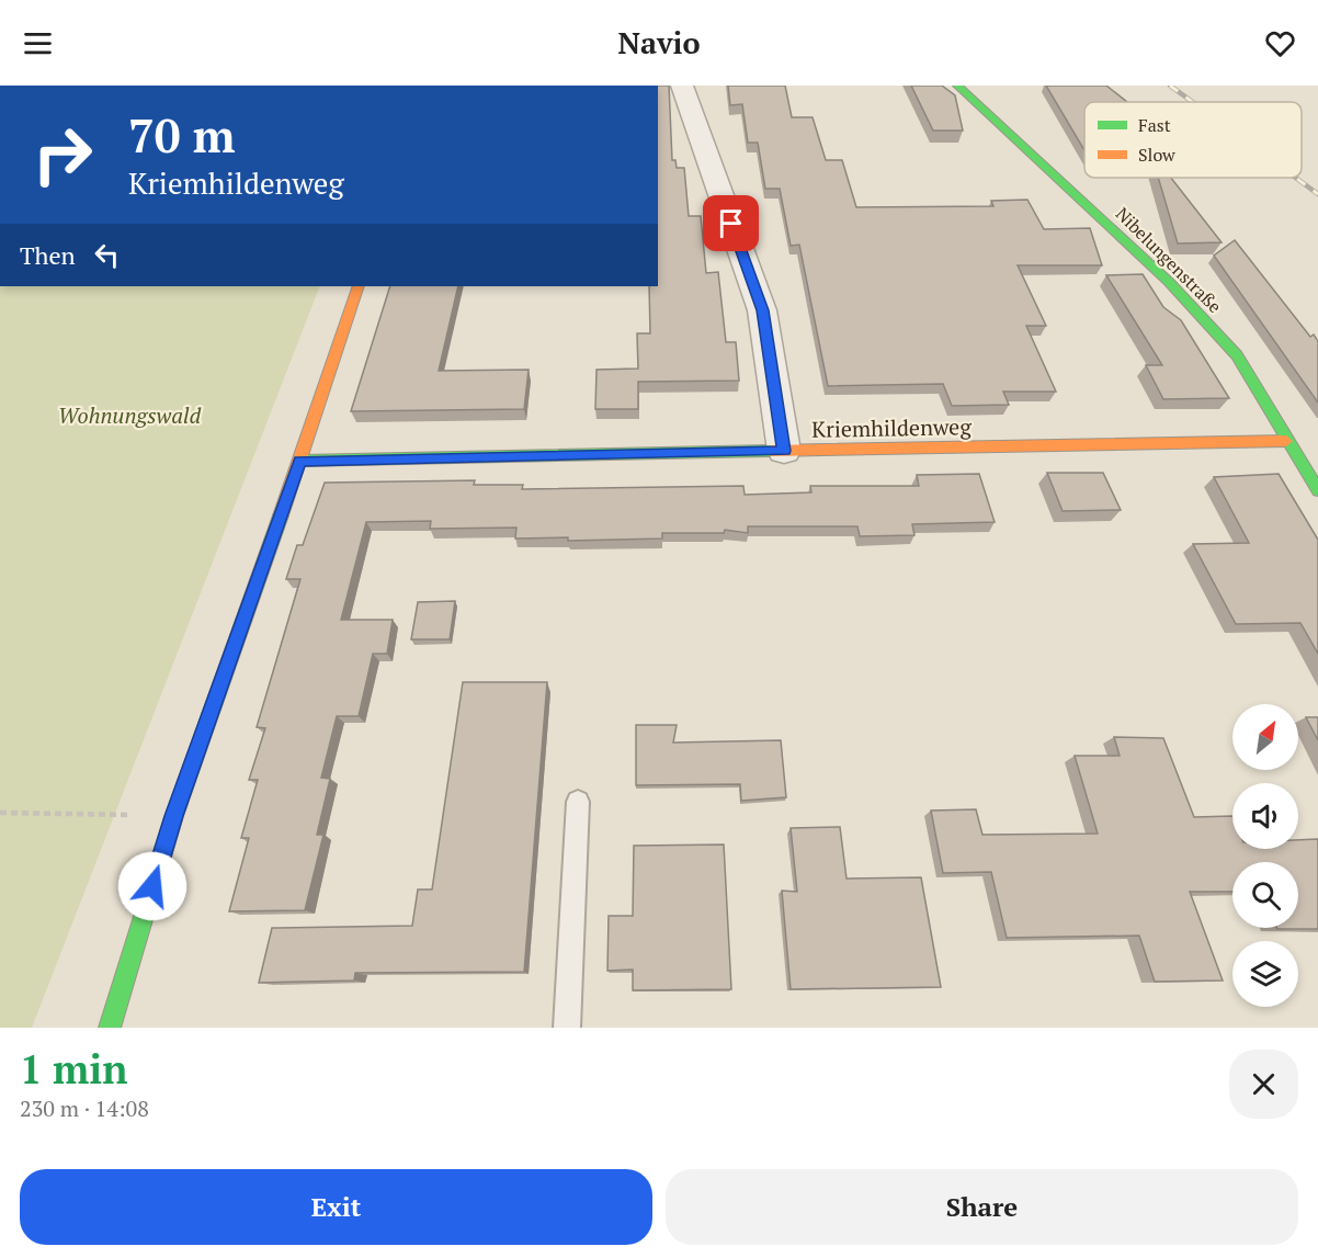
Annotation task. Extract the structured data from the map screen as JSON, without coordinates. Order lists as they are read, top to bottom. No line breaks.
{"streets":{"street":["Nibelungenstraße","Kriemhildenweg"]},"crossings":[["Nibelungenstraße","Kriemhildenweg"]],"parks":["Wohnungswald"],"legend":["Fast","Slow"],"north":"top right","page":{"header":"Navio","turn":["70 m","Kriemhildenweg"],"then":"Then","heading":["1 min","230 m · 14:08"],"buttons":["Exit","Share"]}}
